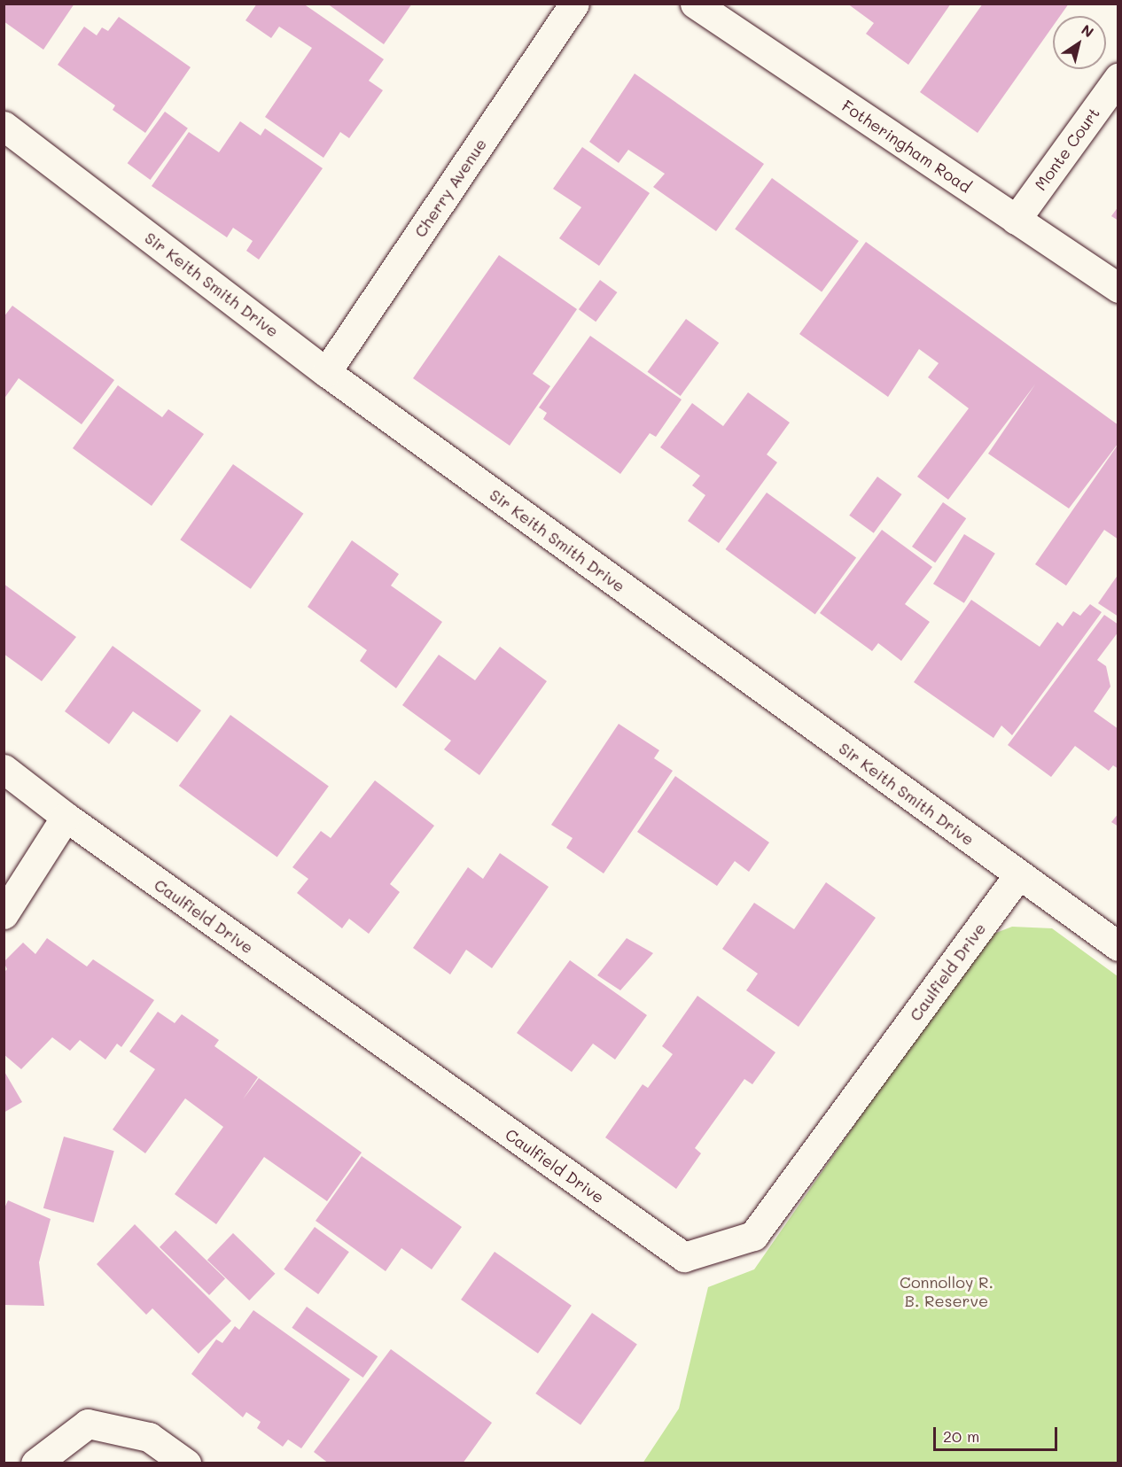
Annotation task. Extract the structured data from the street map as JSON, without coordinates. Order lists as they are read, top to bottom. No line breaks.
{"streets":{"street":["Fotheringham Road","Monte Court","Cherry Avenue","Sir Keith Smith Drive","Caulfield Drive"]},"crossings":[["Fotheringham Road","Monte Court"],["Cherry Avenue","Sir Keith Smith Drive"],["Sir Keith Smith Drive","Caulfield Drive"]],"parks":["Connolloy R. B. Reserve"],"scale_bar":"20 m","north":"top right"}
